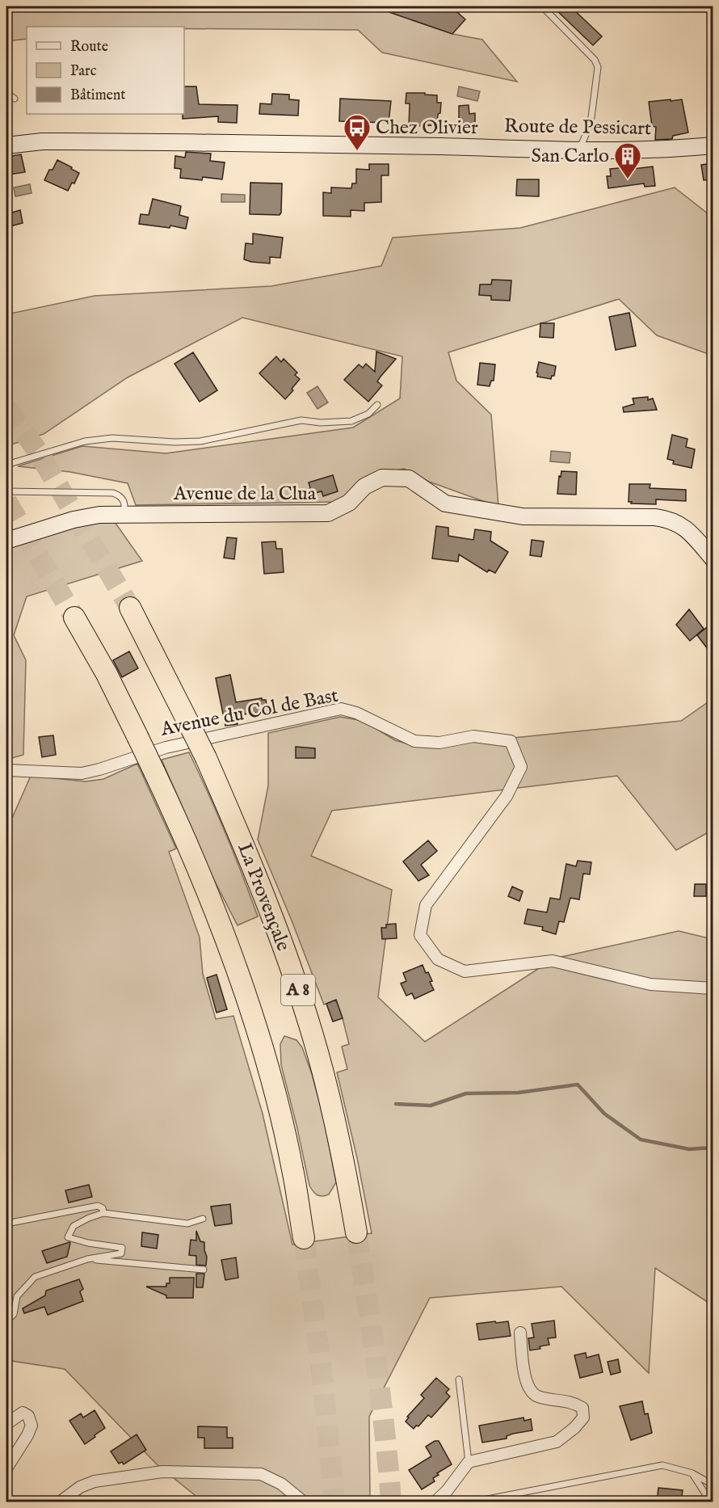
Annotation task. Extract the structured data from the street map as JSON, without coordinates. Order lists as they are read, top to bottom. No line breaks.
{"streets":{"highway":["La Provençale","A 8"],"street":["Route de Pessicart","Avenue de la Clua","Avenue du Col de Bast"]},"places":{"bus stop":["Chez Olivier"],"building":["San Carlo"]},"legend":["Route","Parc","Bâtiment"]}
